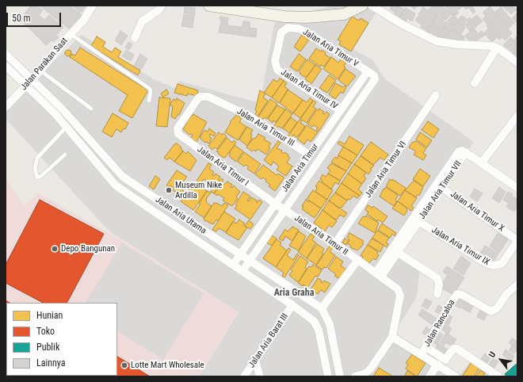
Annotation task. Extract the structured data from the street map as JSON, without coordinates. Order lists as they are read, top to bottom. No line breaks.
{"streets":{"street":["Jalan Aria Timur V","Jalan Parakan Saat","Jalan Aria Timur IV","Jalan Aria Timur III","Jalan Aria Timur I","Jalan Aria Timur","Jalan Aria Timur VI","Jalan Aria Timur VII","Jalan Aria Timur X","Jalan Aria Utama","Jalan Aria Timur II","Jalan Aria Timur IX","Jalan Rancaloa","Jalan Aria Barat III"]},"crossings":[["Jalan Aria Timur V","Jalan Aria Timur IV"],["Jalan Aria Timur V","Jalan Aria Timur"],["Jalan Parakan Saat","Jalan Aria Utama"],["Jalan Aria Timur IV","Jalan Aria Timur"],["Jalan Aria Timur III","Jalan Aria Timur I"],["Jalan Aria Timur III","Jalan Aria Timur"],["Jalan Aria Timur I","Jalan Aria Timur"],["Jalan Aria Timur I","Jalan Aria Timur II"],["Jalan Aria Timur","Jalan Aria Utama"],["Jalan Aria Timur","Jalan Aria Timur II"],["Jalan Aria Timur VI","Jalan Aria Timur II"],["Jalan Aria Timur VII","Jalan Aria Timur X"],["Jalan Aria Timur VII","Jalan Aria Timur II"],["Jalan Aria Timur VII","Jalan Aria Timur IX"],["Jalan Aria Timur X","Jalan Aria Timur IX"],["Jalan Aria Utama","Jalan Aria Barat III"]],"districts":["Aria Graha"],"places":["Museum Nike Ardilla","Depo Bangunan","Lotte Mart Wholesale"],"legend":["Hunian","Toko","Publik","Lainnya"],"scale_bar":"50 m","north":"top left"}
